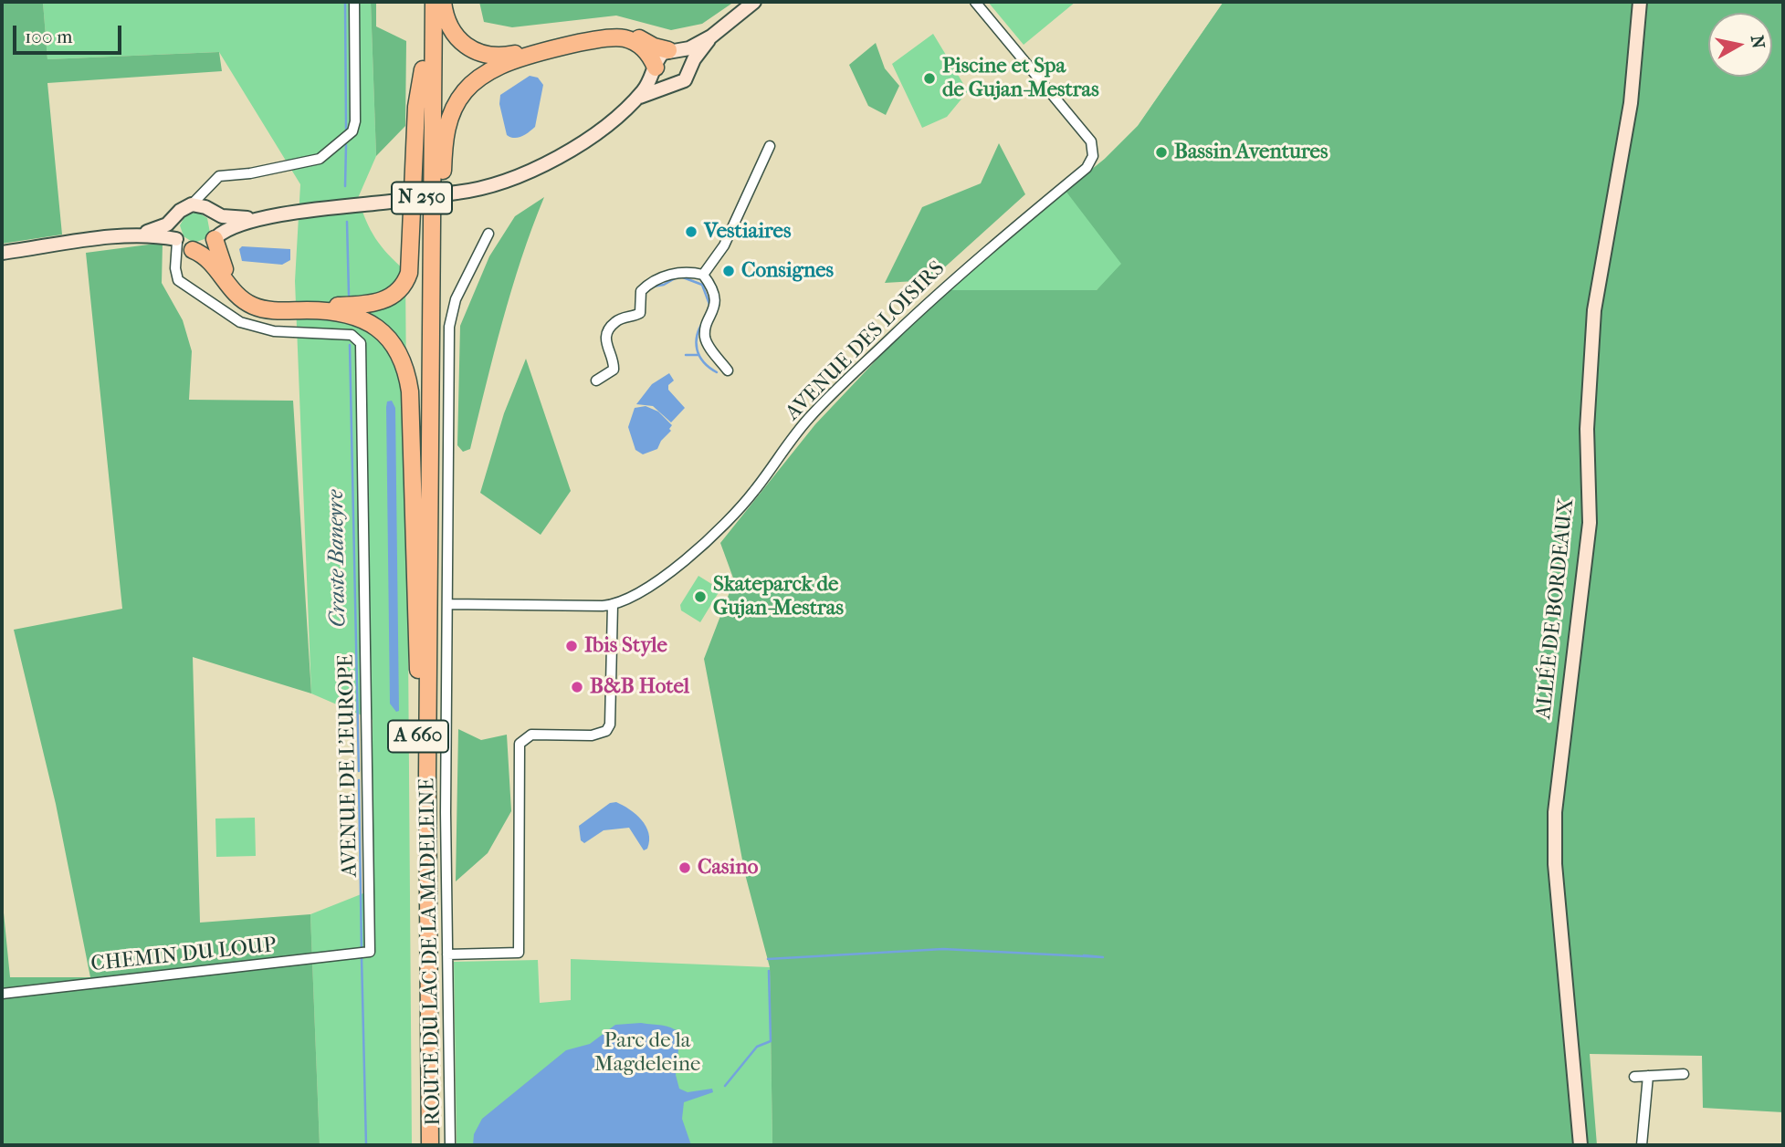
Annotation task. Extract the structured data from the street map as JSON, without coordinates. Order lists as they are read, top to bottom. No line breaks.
{"streets":{"highway":["N 250","A 660"],"main road":["ALLÉE DE BORDEAUX"],"street":["AVENUE DES LOISIRS","AVENUE DE L'EUROPE","ROUTE DU LAC DE LA MADELEINE","CHEMIN DU LOUP"]},"crossings":[["N 250","A 660"],["AVENUE DE L'EUROPE","CHEMIN DU LOUP"]],"water":["Craste Baneyre"],"parks":["Parc de la Magdeleine"],"places":["Piscine et Spa de Gujan-Mestras","Bassin Aventures","Vestiaires","Consignes","Skateparck de Gujan-Mestras","Ibis Style","B&B Hotel","Casino"],"scale_bar":"100 m","north":"right"}
